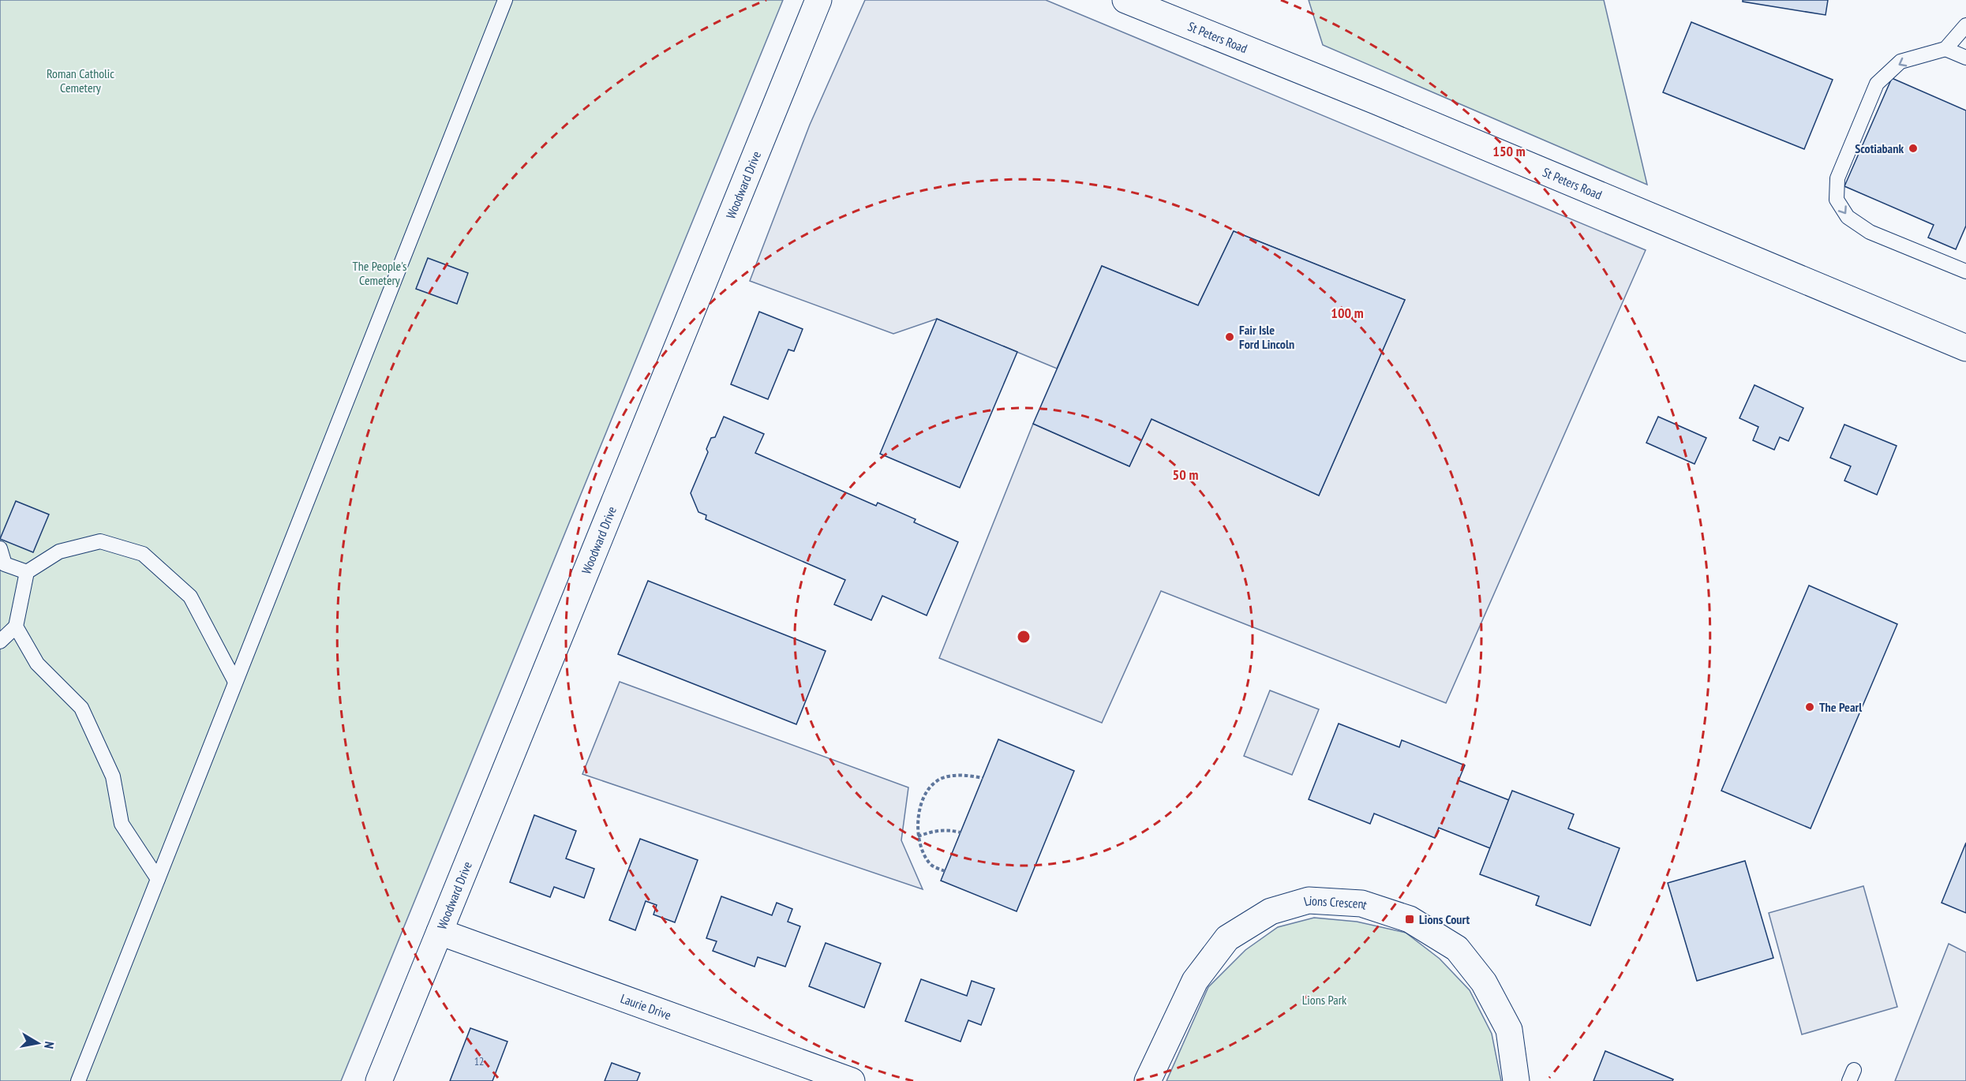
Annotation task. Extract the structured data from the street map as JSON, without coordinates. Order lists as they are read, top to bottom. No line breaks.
{"streets":{"street":["St Peters Road","Woodward Drive","Lions Crescent","Laurie Drive"]},"crossings":[["Woodward Drive","Laurie Drive"]],"parks":["Roman Catholic Cemetery","The People's Cemetery","Lions Park"],"places":{"other":["Scotiabank","Fair Isle Ford Lincoln","The Pearl"],"transit":["Lions Court"]},"house_numbers":["12"],"north":"right","rings":["150 m","100 m","50 m"]}
